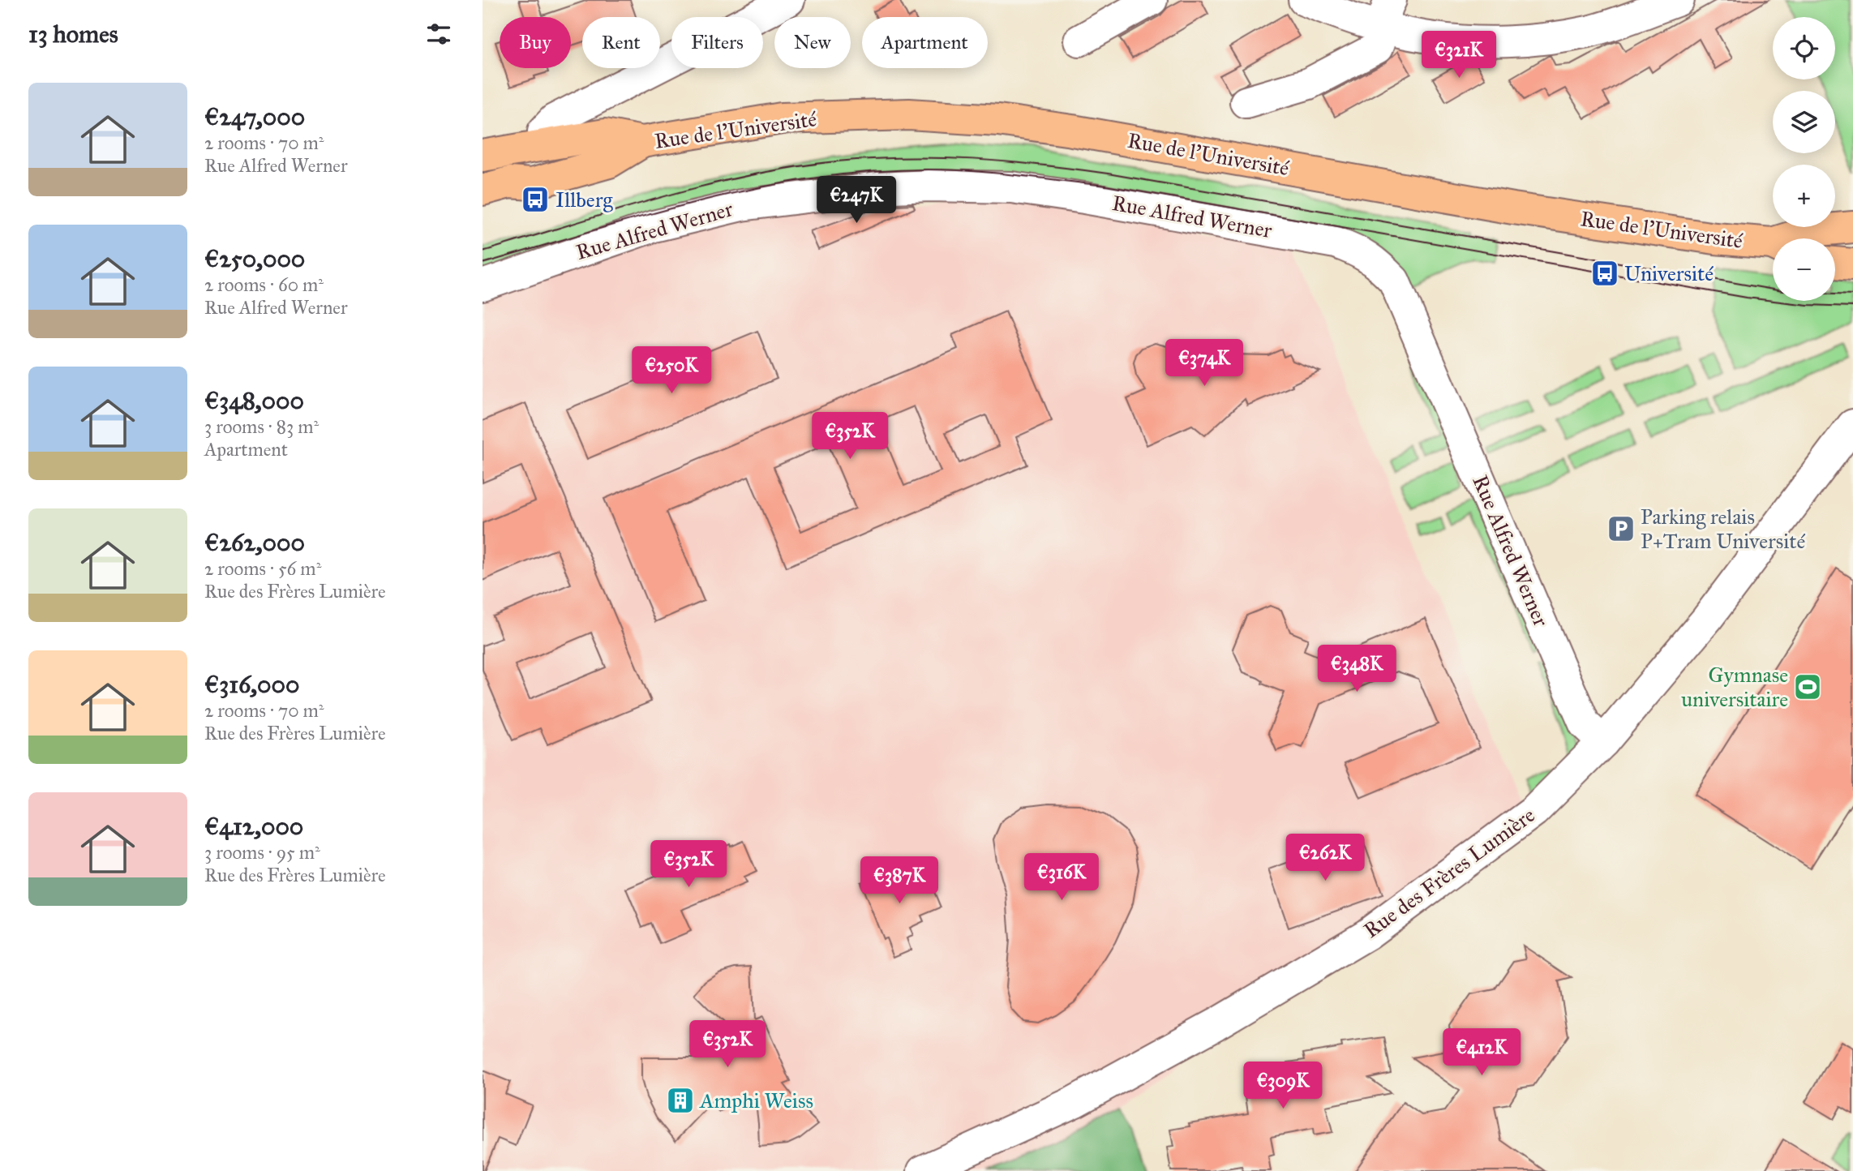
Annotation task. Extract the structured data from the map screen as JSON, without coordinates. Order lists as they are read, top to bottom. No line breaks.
{"streets":{"main road":["Rue de l'Université"],"street":["Rue Alfred Werner","Rue des Frères Lumière"]},"crossings":[["Rue Alfred Werner","Rue des Frères Lumière"]],"places":{"bus stop":["Illberg","Université"],"parking":["Parking relais P+Tram Université"],"sports":["Gymnase universitaire"],"building":["Amphi Weiss"]},"page":{"heading":"13 homes","map_buttons":["+","−"],"chip":["Buy","Rent","Filters","New","Apartment"],"price":["€321K","€247K","€374K","€250K","€352K","€348K","€262K","€352K","€316K","€387K","€352K","€412K","€309K"],"list":[{"name":"€247,000","note":"2 rooms · 70 m² · Rue Alfred Werner"},{"name":"€250,000","note":"2 rooms · 60 m² · Rue Alfred Werner"},{"name":"€348,000","note":"3 rooms · 83 m² · Apartment"},{"name":"€262,000","note":"2 rooms · 56 m² · Rue des Frères Lumière"},{"name":"€316,000","note":"2 rooms · 70 m² · Rue des Frères Lumière"},{"name":"€412,000","note":"3 rooms · 95 m² · Rue des Frères Lumière"}]}}
